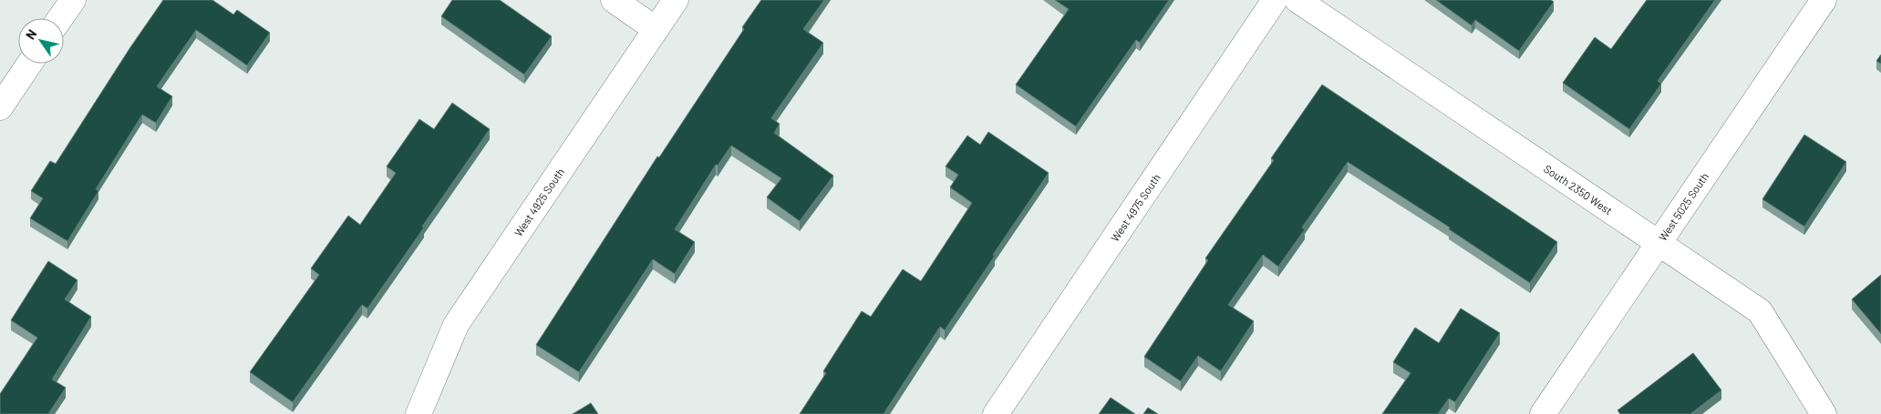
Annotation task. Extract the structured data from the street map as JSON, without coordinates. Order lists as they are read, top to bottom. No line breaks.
{"streets":{"street":["South 2350 West","West 4925 South","West 5025 South","West 4975 South"]},"crossings":[["South 2350 West","West 5025 South"]],"north":"top left"}
